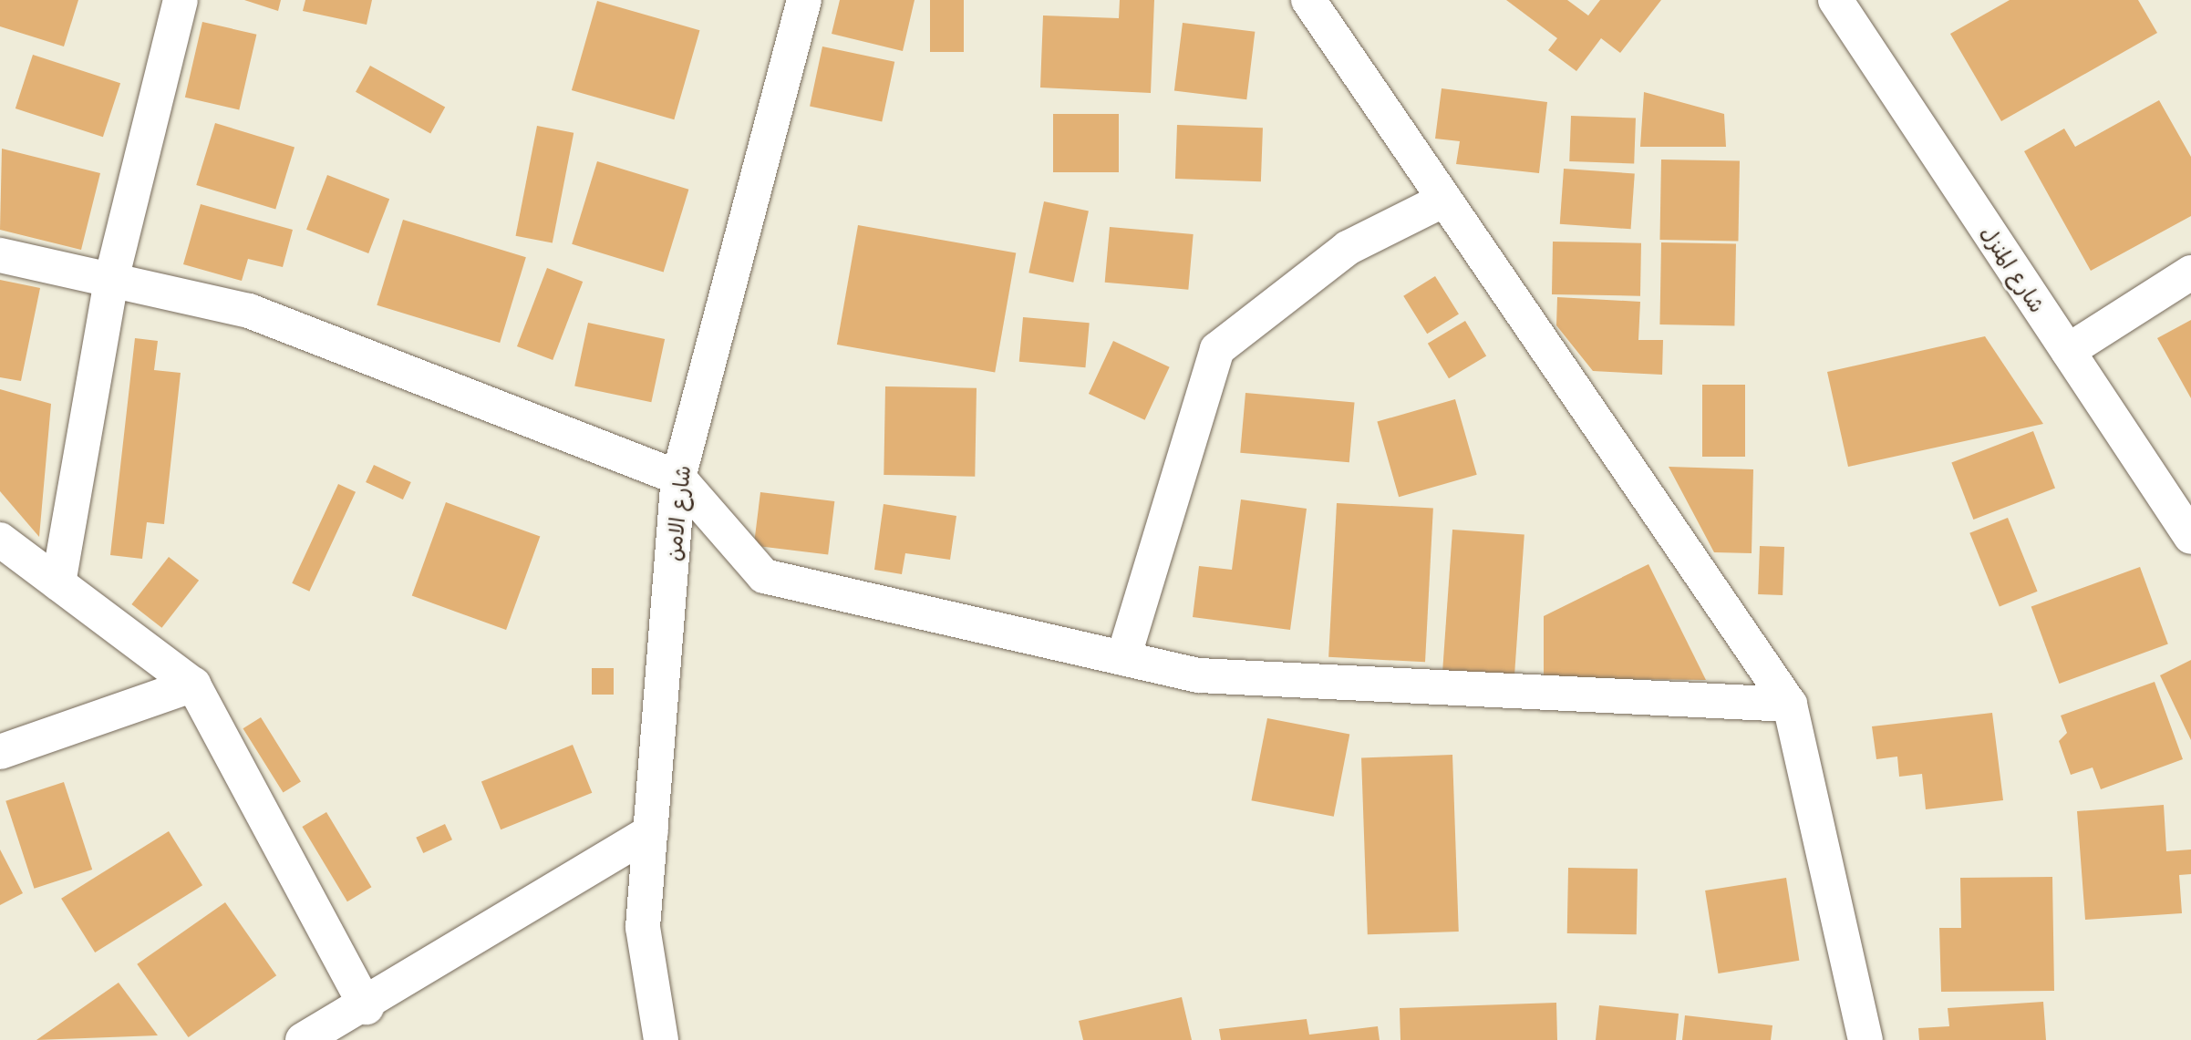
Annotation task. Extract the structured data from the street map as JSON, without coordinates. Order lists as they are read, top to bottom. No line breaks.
{"streets":{"street":["شارع المنزل","شارع الامن"]}}
